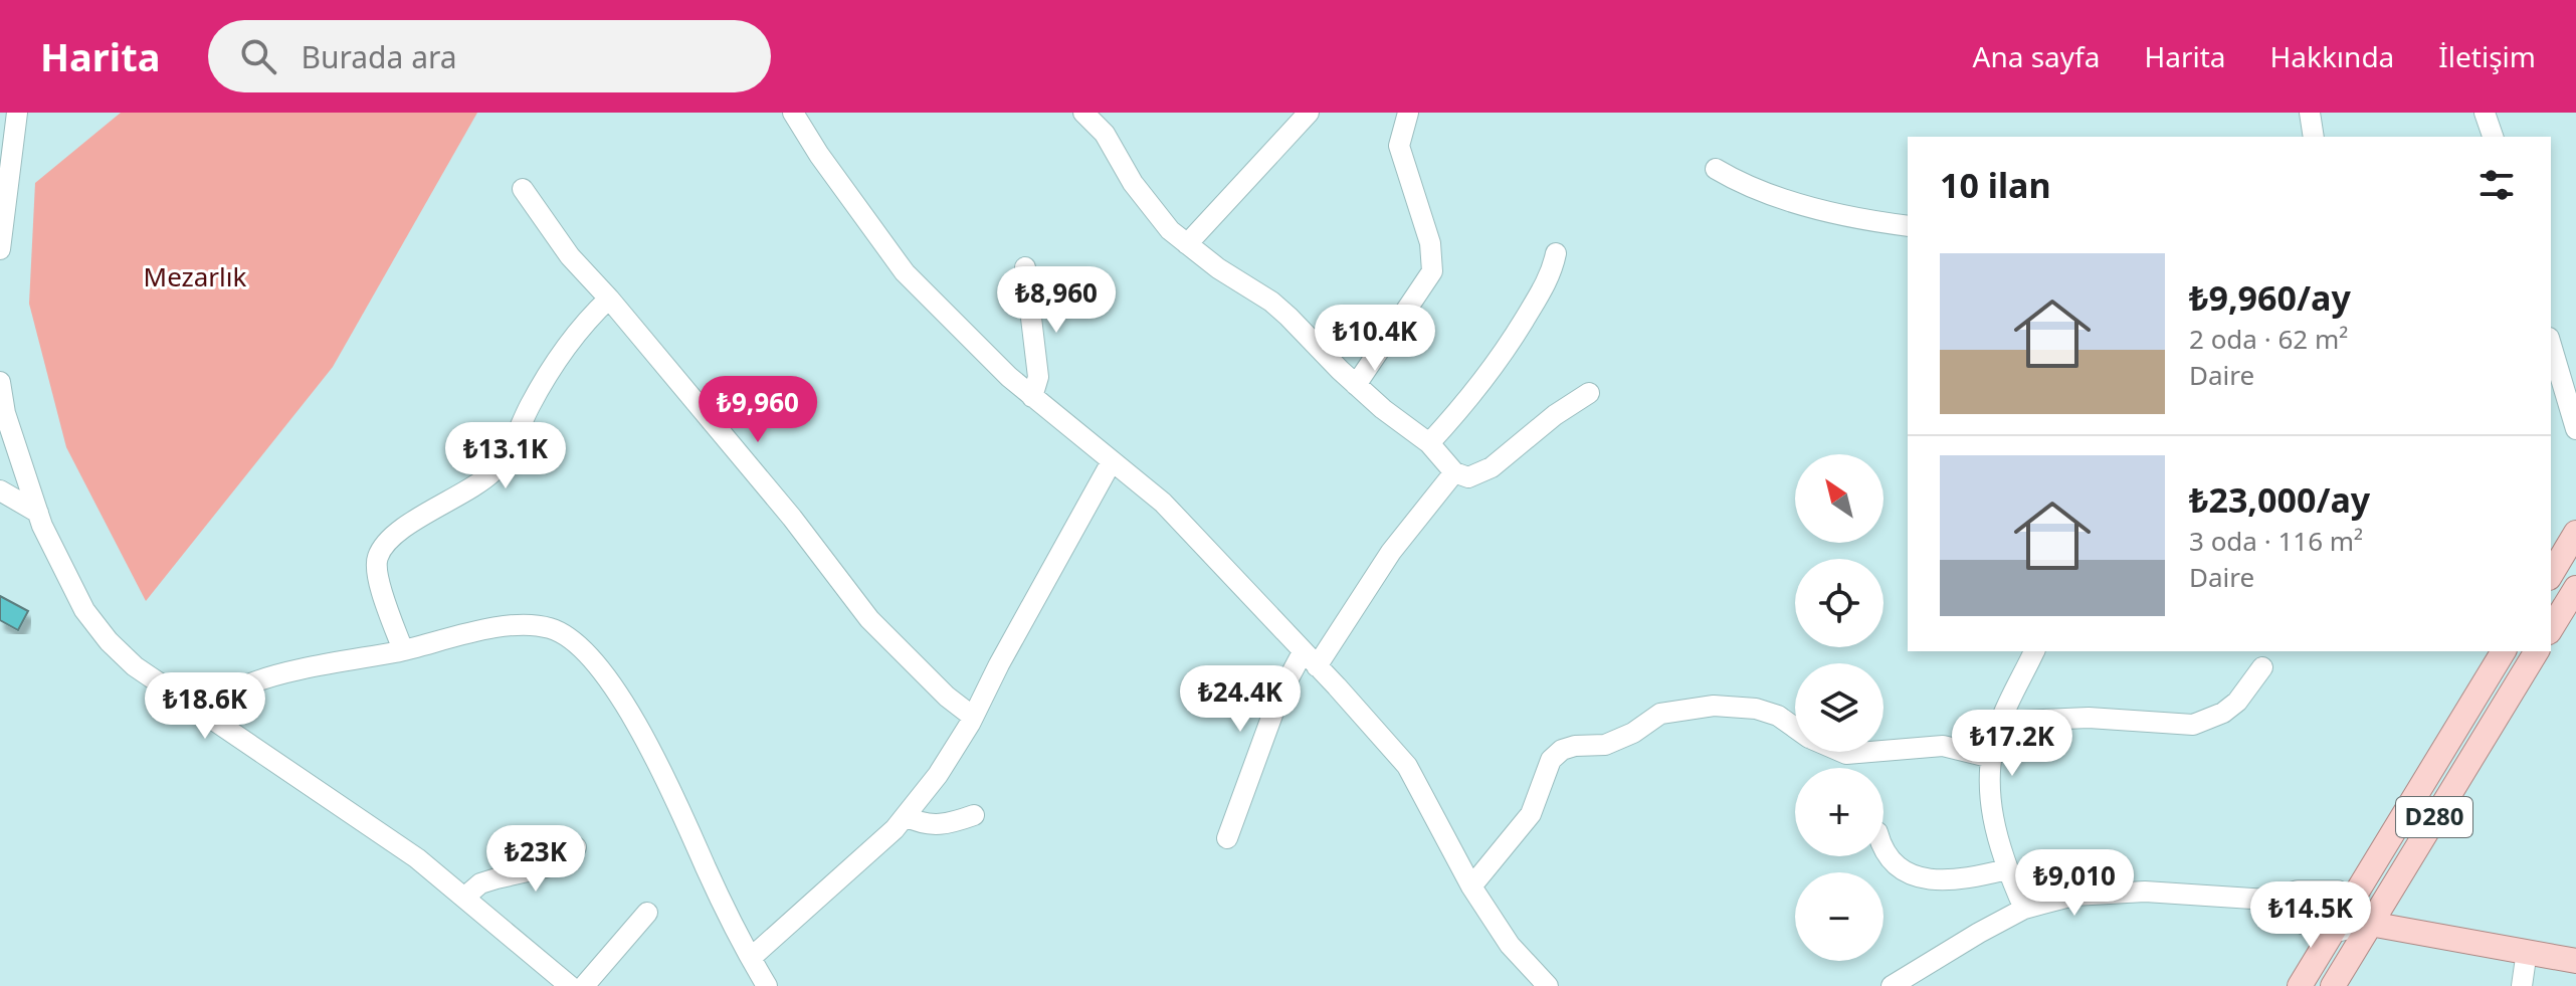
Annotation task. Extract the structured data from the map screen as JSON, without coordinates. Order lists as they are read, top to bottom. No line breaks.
{"streets":{"main road":["D280"]},"parks":["Mezarlık"],"north":"top left","page":{"header":"Harita","search":"Burada ara","nav":["Ana sayfa","Harita","Hakkında","İletişim"],"heading":"10 ilan","list":[{"name":"₺9,960/ay","note":"2 oda · 62 m² · Daire"},{"name":"₺23,000/ay","note":"3 oda · 116 m² · Daire"}],"price":["₺8,960","₺10.4K","₺9,960","₺13.1K","₺24.4K","₺18.6K","₺17.2K","₺23K","₺9,010","₺14.5K"],"map_buttons":["+","−"]}}
